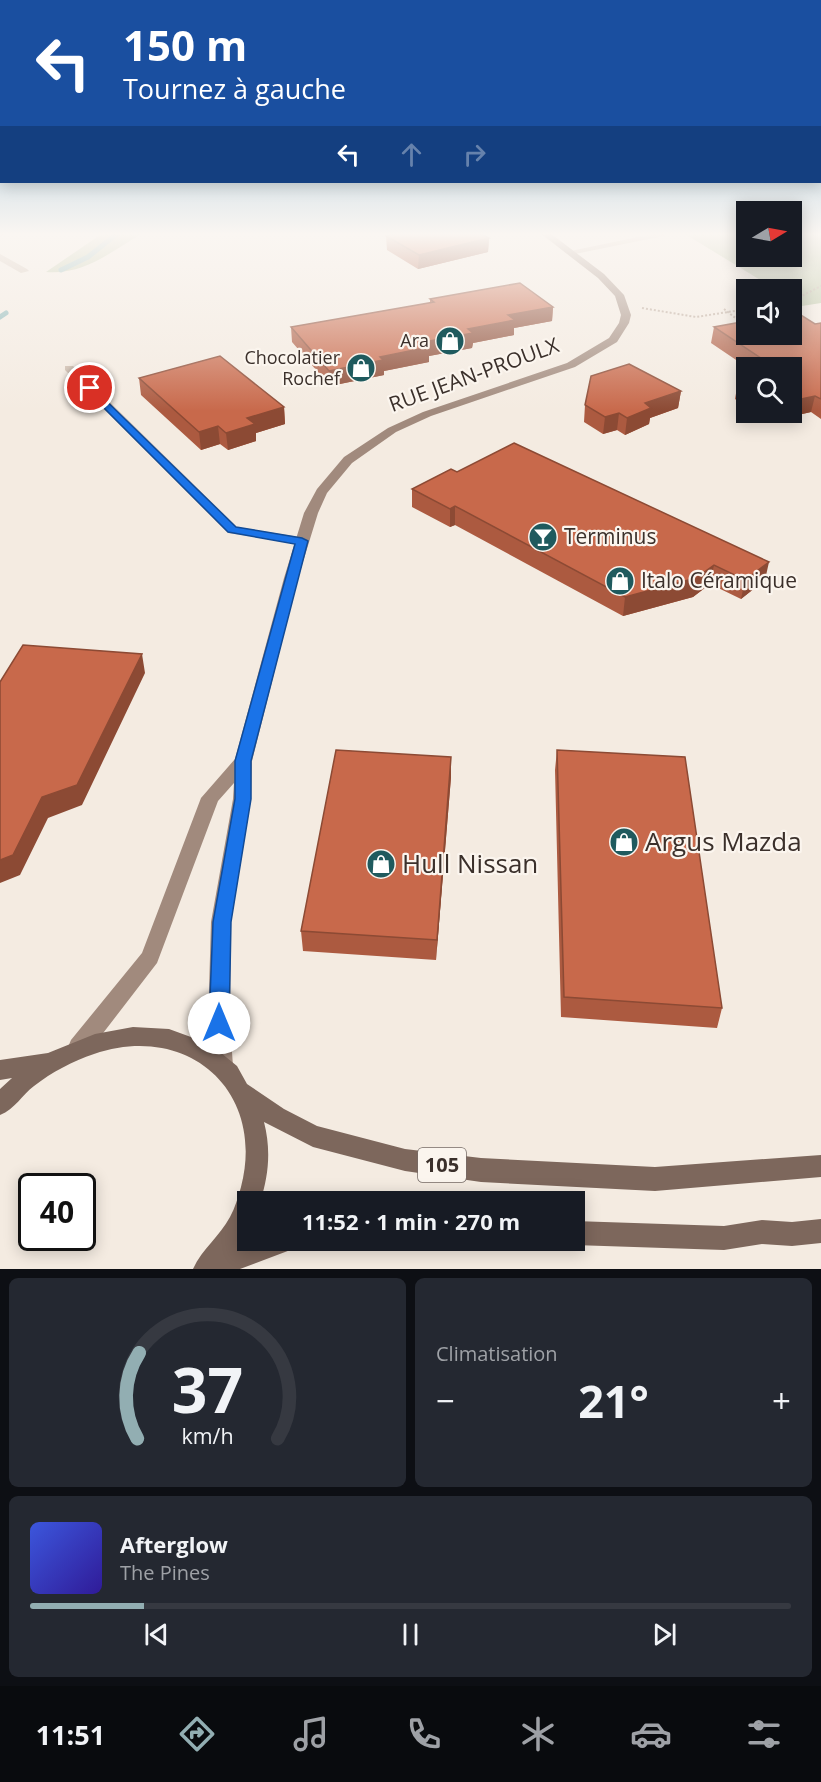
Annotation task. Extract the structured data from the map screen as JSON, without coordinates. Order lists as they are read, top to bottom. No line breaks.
{"streets":{"main road":["105"],"street":["RUE JEAN-PROULX"]},"crossings":[["RUE JEAN-PROULX","105"]],"places":{"shop":["Ara","Chocolatier Rochef","Italo Céramique","Argus Mazda","Hull Nissan"],"bar":["Terminus"]},"north":"right","page":{"turn":["150 m","Tournez à gauche"],"limit":"40","trip":"11:52 · 1 min · 270 m","tile":"Climatisation","heat":["−","21°","+"],"song":["Afterglow","The Pines"],"tabs":"11:51","gauge":["37","km/h"]}}
